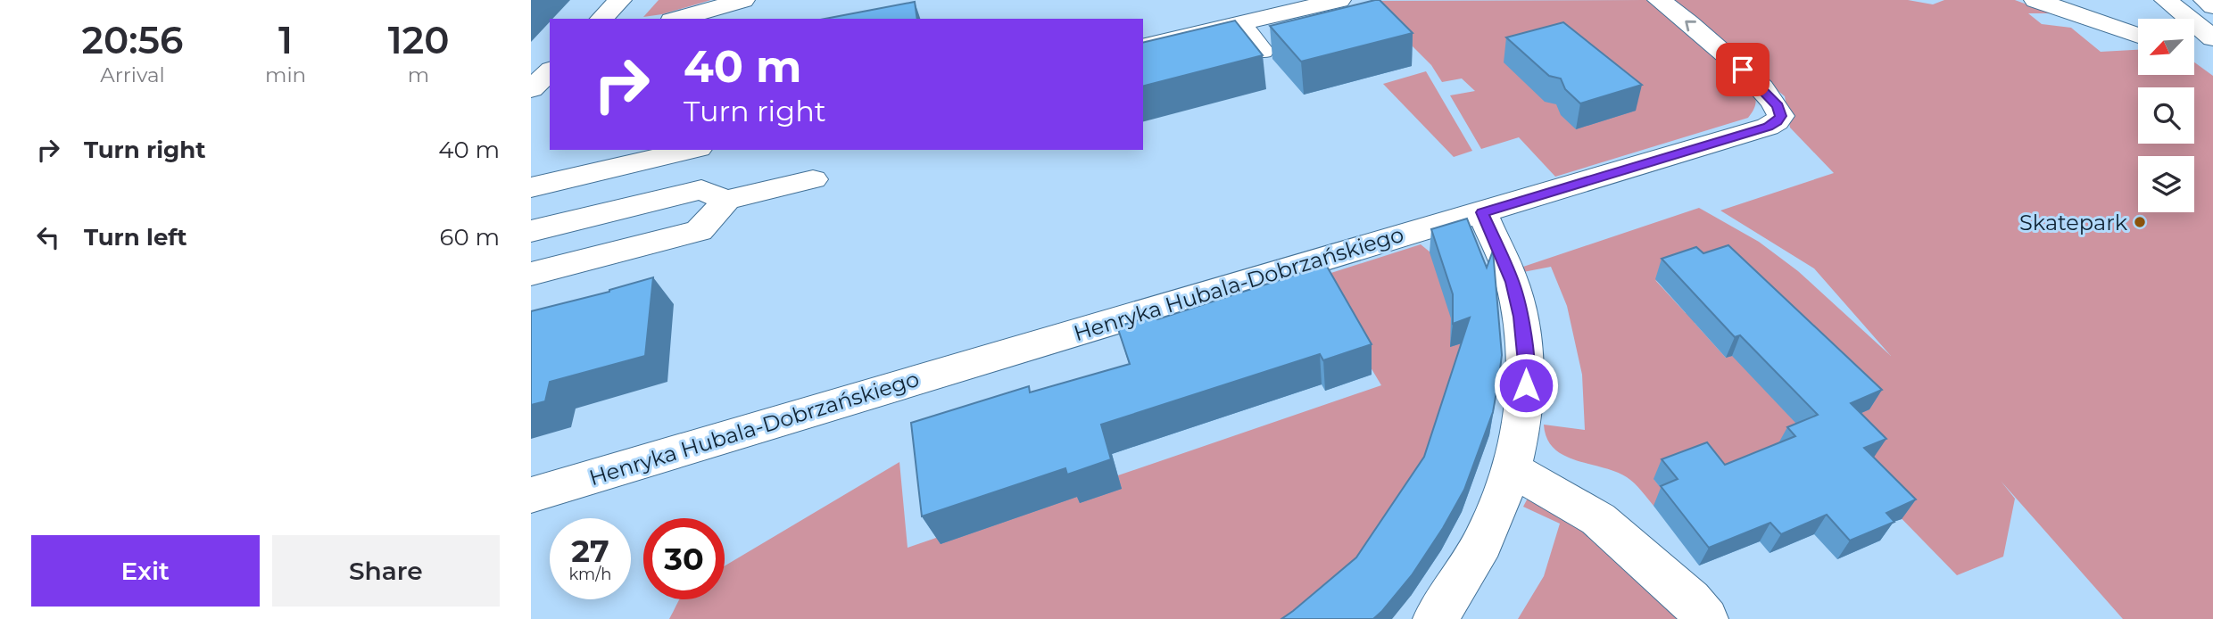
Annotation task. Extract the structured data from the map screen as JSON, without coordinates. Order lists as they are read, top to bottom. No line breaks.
{"streets":{"street":["Henryka Hubala-Dobrzańskiego"]},"places":["Skatepark"],"north":"bottom left","page":{"eta":["20:56","Arrival","1","min","120","m"],"turn":["40 m","Turn right"],"list":[{"name":"Turn right","value":"40 m"},{"name":"Turn left","value":"60 m"}],"speed":"27 km/h","limit":"30","buttons":["Exit","Share"]}}
